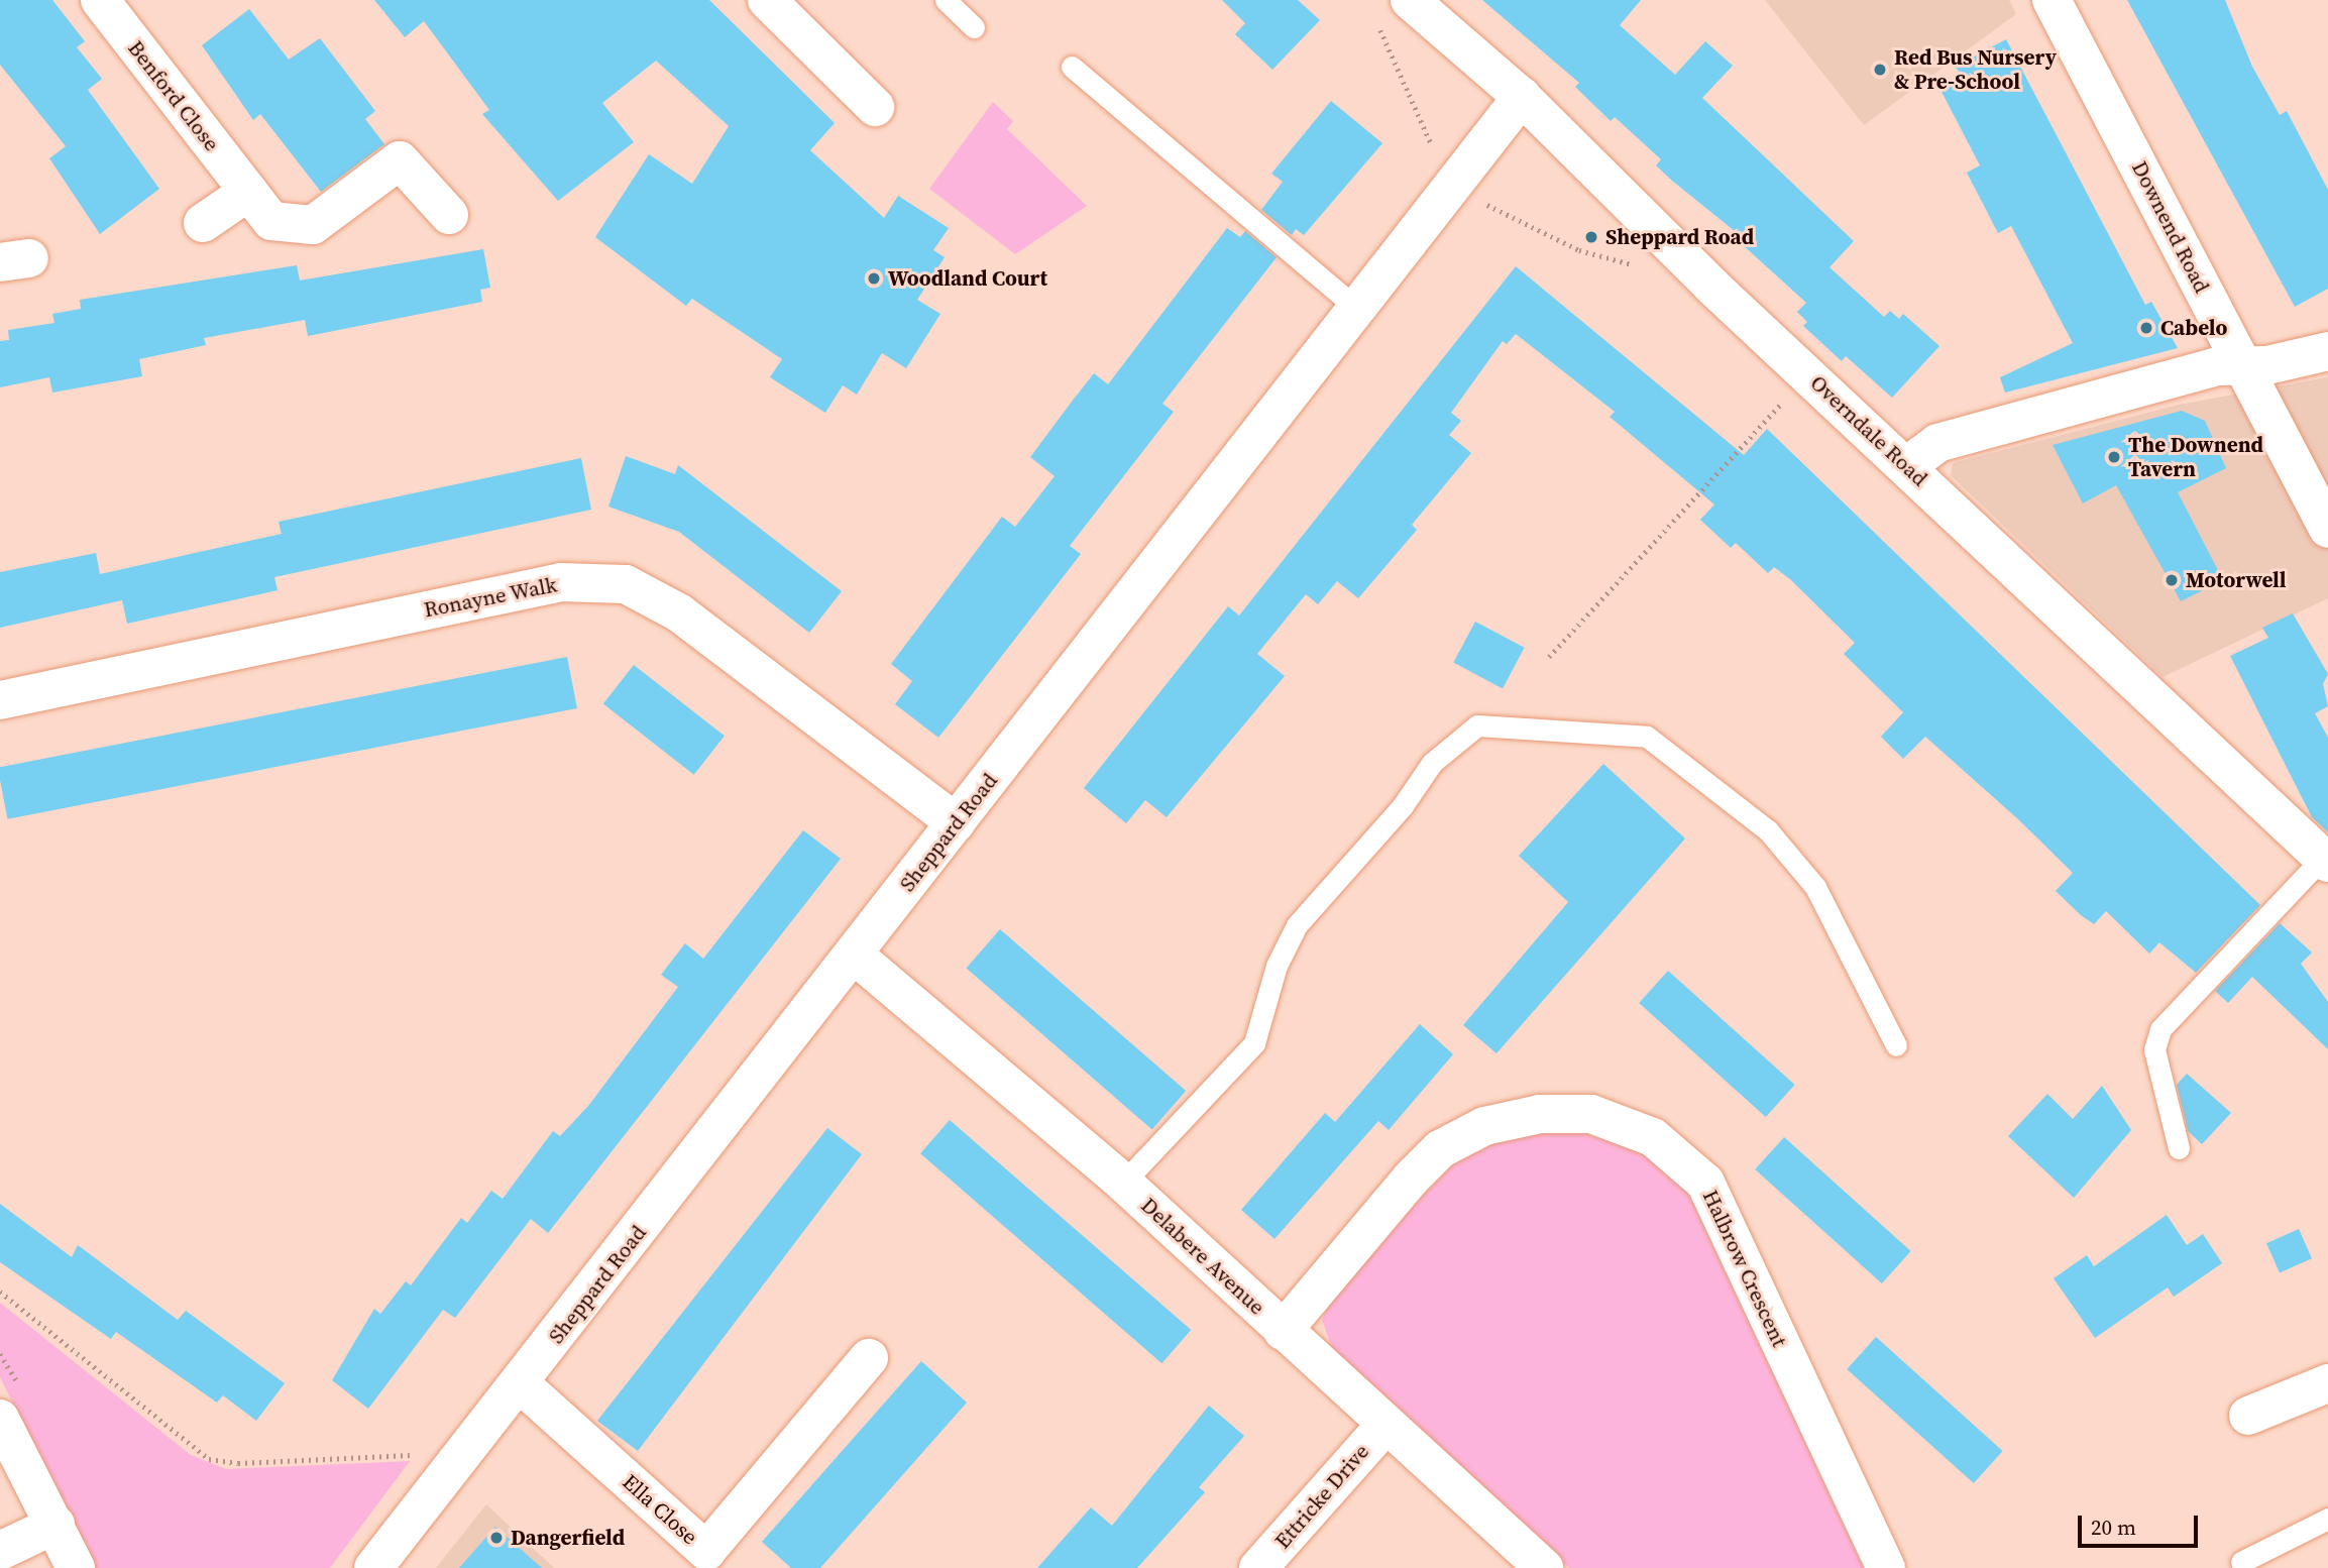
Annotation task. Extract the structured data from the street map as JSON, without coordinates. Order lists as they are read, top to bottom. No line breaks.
{"streets":{"street":["Benford Close","Downend Road","Overndale Road","Ronayne Walk","Sheppard Road","Delabere Avenue","Halbrow Crescent","Ettricke Drive","Ella Close"]},"crossings":[["Overndale Road","Sheppard Road"],["Ronayne Walk","Sheppard Road"],["Sheppard Road","Delabere Avenue"],["Sheppard Road","Ella Close"],["Delabere Avenue","Halbrow Crescent"],["Delabere Avenue","Ettricke Drive"]],"places":["Red Bus Nursery & Pre-School","Sheppard Road","Woodland Court","Cabelo","The Downend Tavern","Motorwell","Dangerfield"],"scale_bar":"20 m"}
